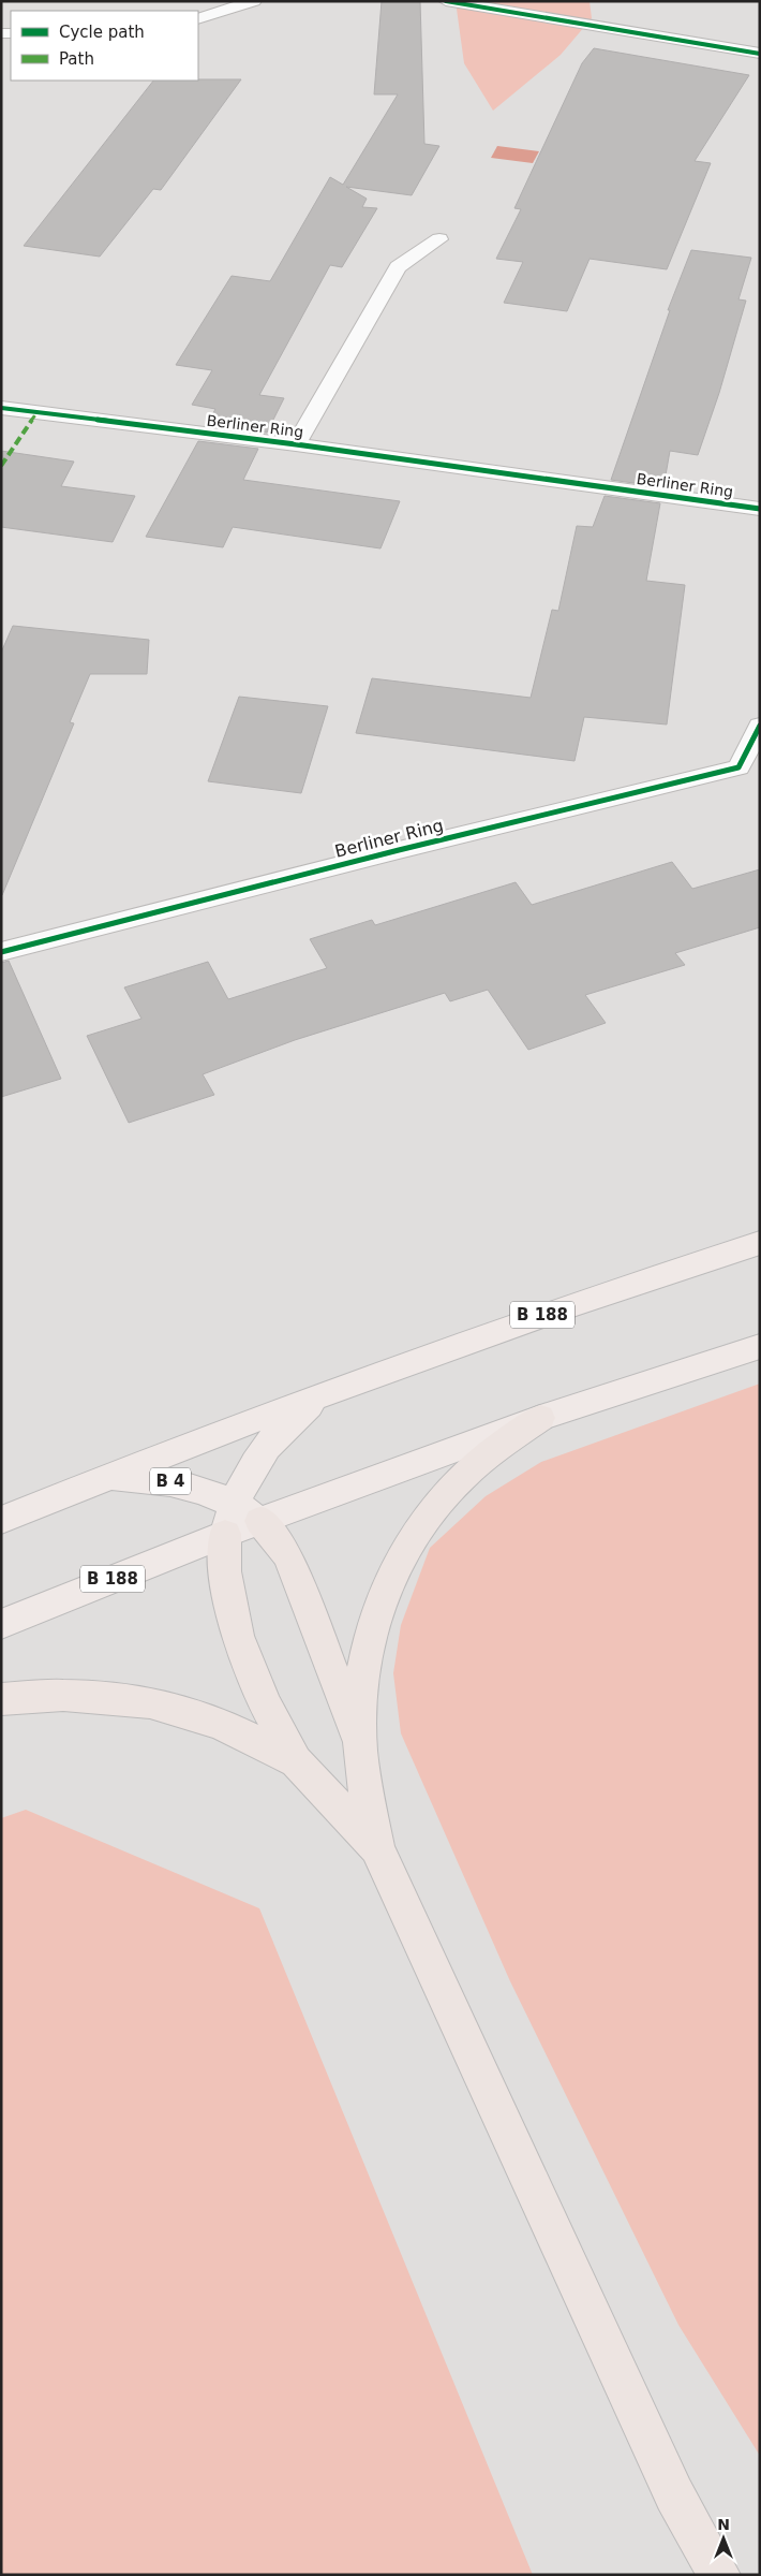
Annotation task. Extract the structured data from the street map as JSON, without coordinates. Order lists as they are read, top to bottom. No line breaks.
{"streets":{"main road":["B 188","B 4"],"street":["Berliner Ring"]},"crossings":[["B 188","B 4"]],"legend":["Cycle path","Path"],"north":"top"}
